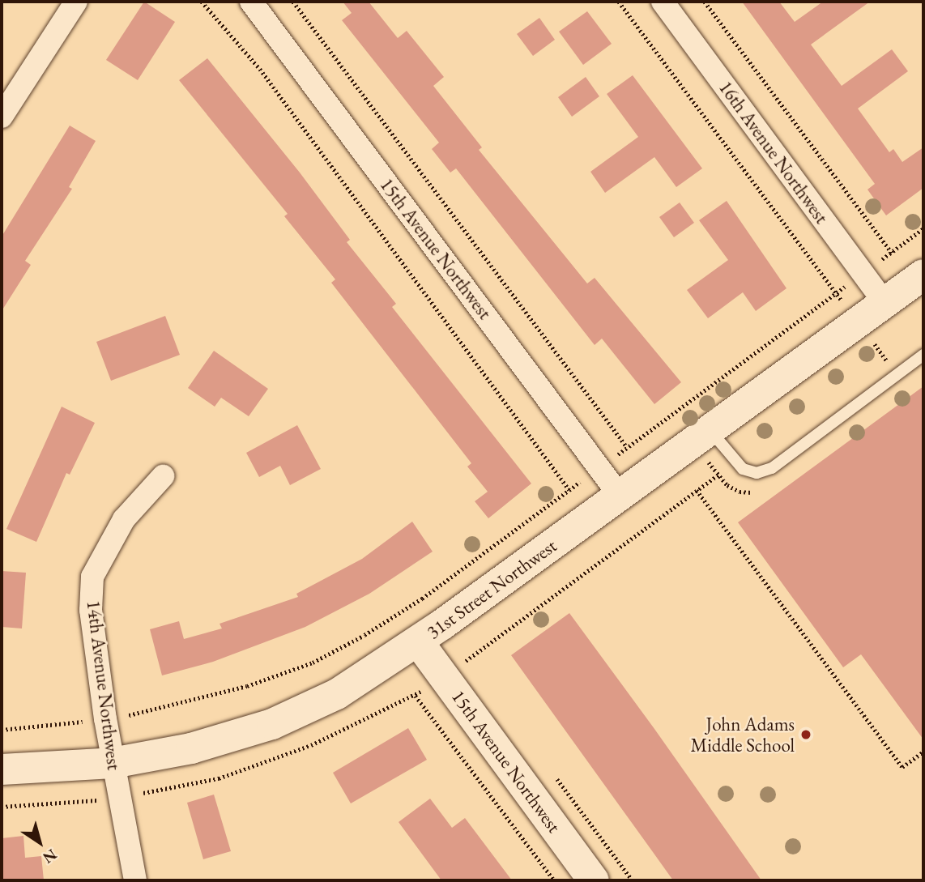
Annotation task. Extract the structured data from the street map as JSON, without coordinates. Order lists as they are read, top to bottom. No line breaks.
{"streets":{"street":["16th Avenue Northwest","15th Avenue Northwest","31st Street Northwest","14th Avenue Northwest"]},"crossings":[["16th Avenue Northwest","31st Street Northwest"],["15th Avenue Northwest","31st Street Northwest"],["31st Street Northwest","14th Avenue Northwest"]],"places":["John Adams Middle School"],"north":"bottom right"}
